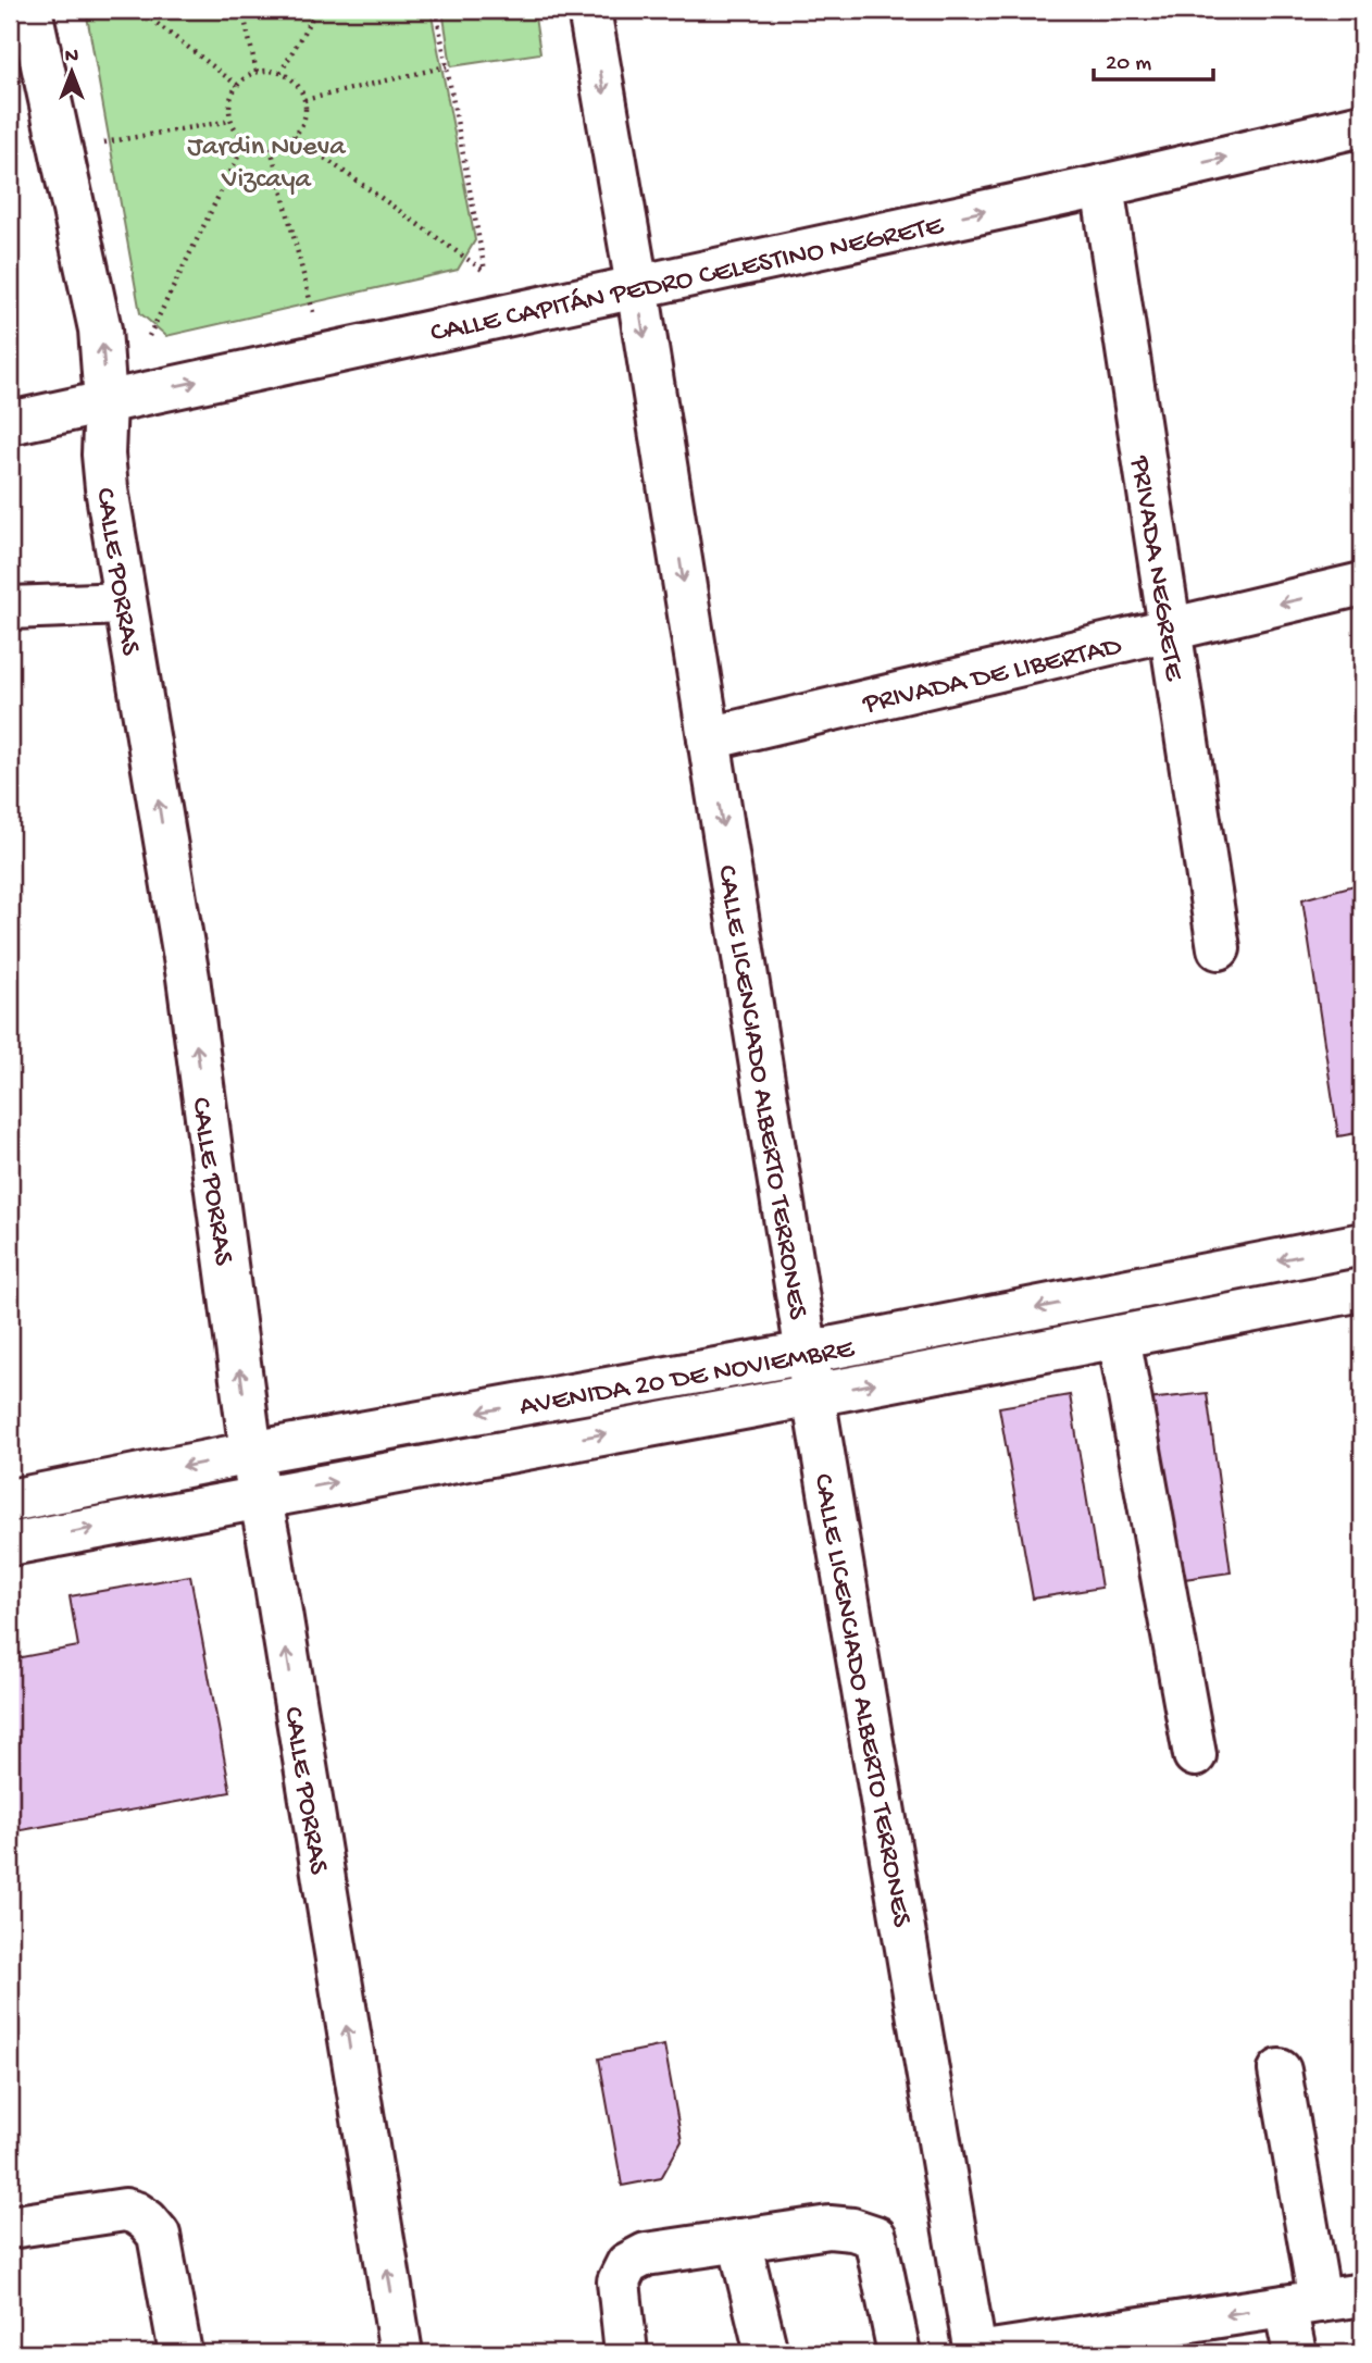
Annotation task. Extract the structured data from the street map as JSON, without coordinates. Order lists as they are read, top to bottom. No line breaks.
{"streets":{"street":["CALLE CAPITÁN PEDRO CELESTINO NEGRETE","PRIVADA NEGRETE","CALLE PORRAS","PRIVADA DE LIBERTAD","CALLE LICENCIADO ALBERTO TERRONES","AVENIDA 20 DE NOVIEMBRE"]},"crossings":[["CALLE CAPITÁN PEDRO CELESTINO NEGRETE","PRIVADA NEGRETE"],["CALLE CAPITÁN PEDRO CELESTINO NEGRETE","CALLE PORRAS"],["CALLE CAPITÁN PEDRO CELESTINO NEGRETE","CALLE LICENCIADO ALBERTO TERRONES"],["PRIVADA NEGRETE","PRIVADA DE LIBERTAD"],["CALLE PORRAS","AVENIDA 20 DE NOVIEMBRE"],["PRIVADA DE LIBERTAD","CALLE LICENCIADO ALBERTO TERRONES"],["CALLE LICENCIADO ALBERTO TERRONES","AVENIDA 20 DE NOVIEMBRE"]],"one_way":["CALLE CAPITÁN PEDRO CELESTINO NEGRETE","CALLE PORRAS","CALLE LICENCIADO ALBERTO TERRONES"],"parks":["Jardin Nueva Vizcaya"],"scale_bar":"20 m","north":"top"}
